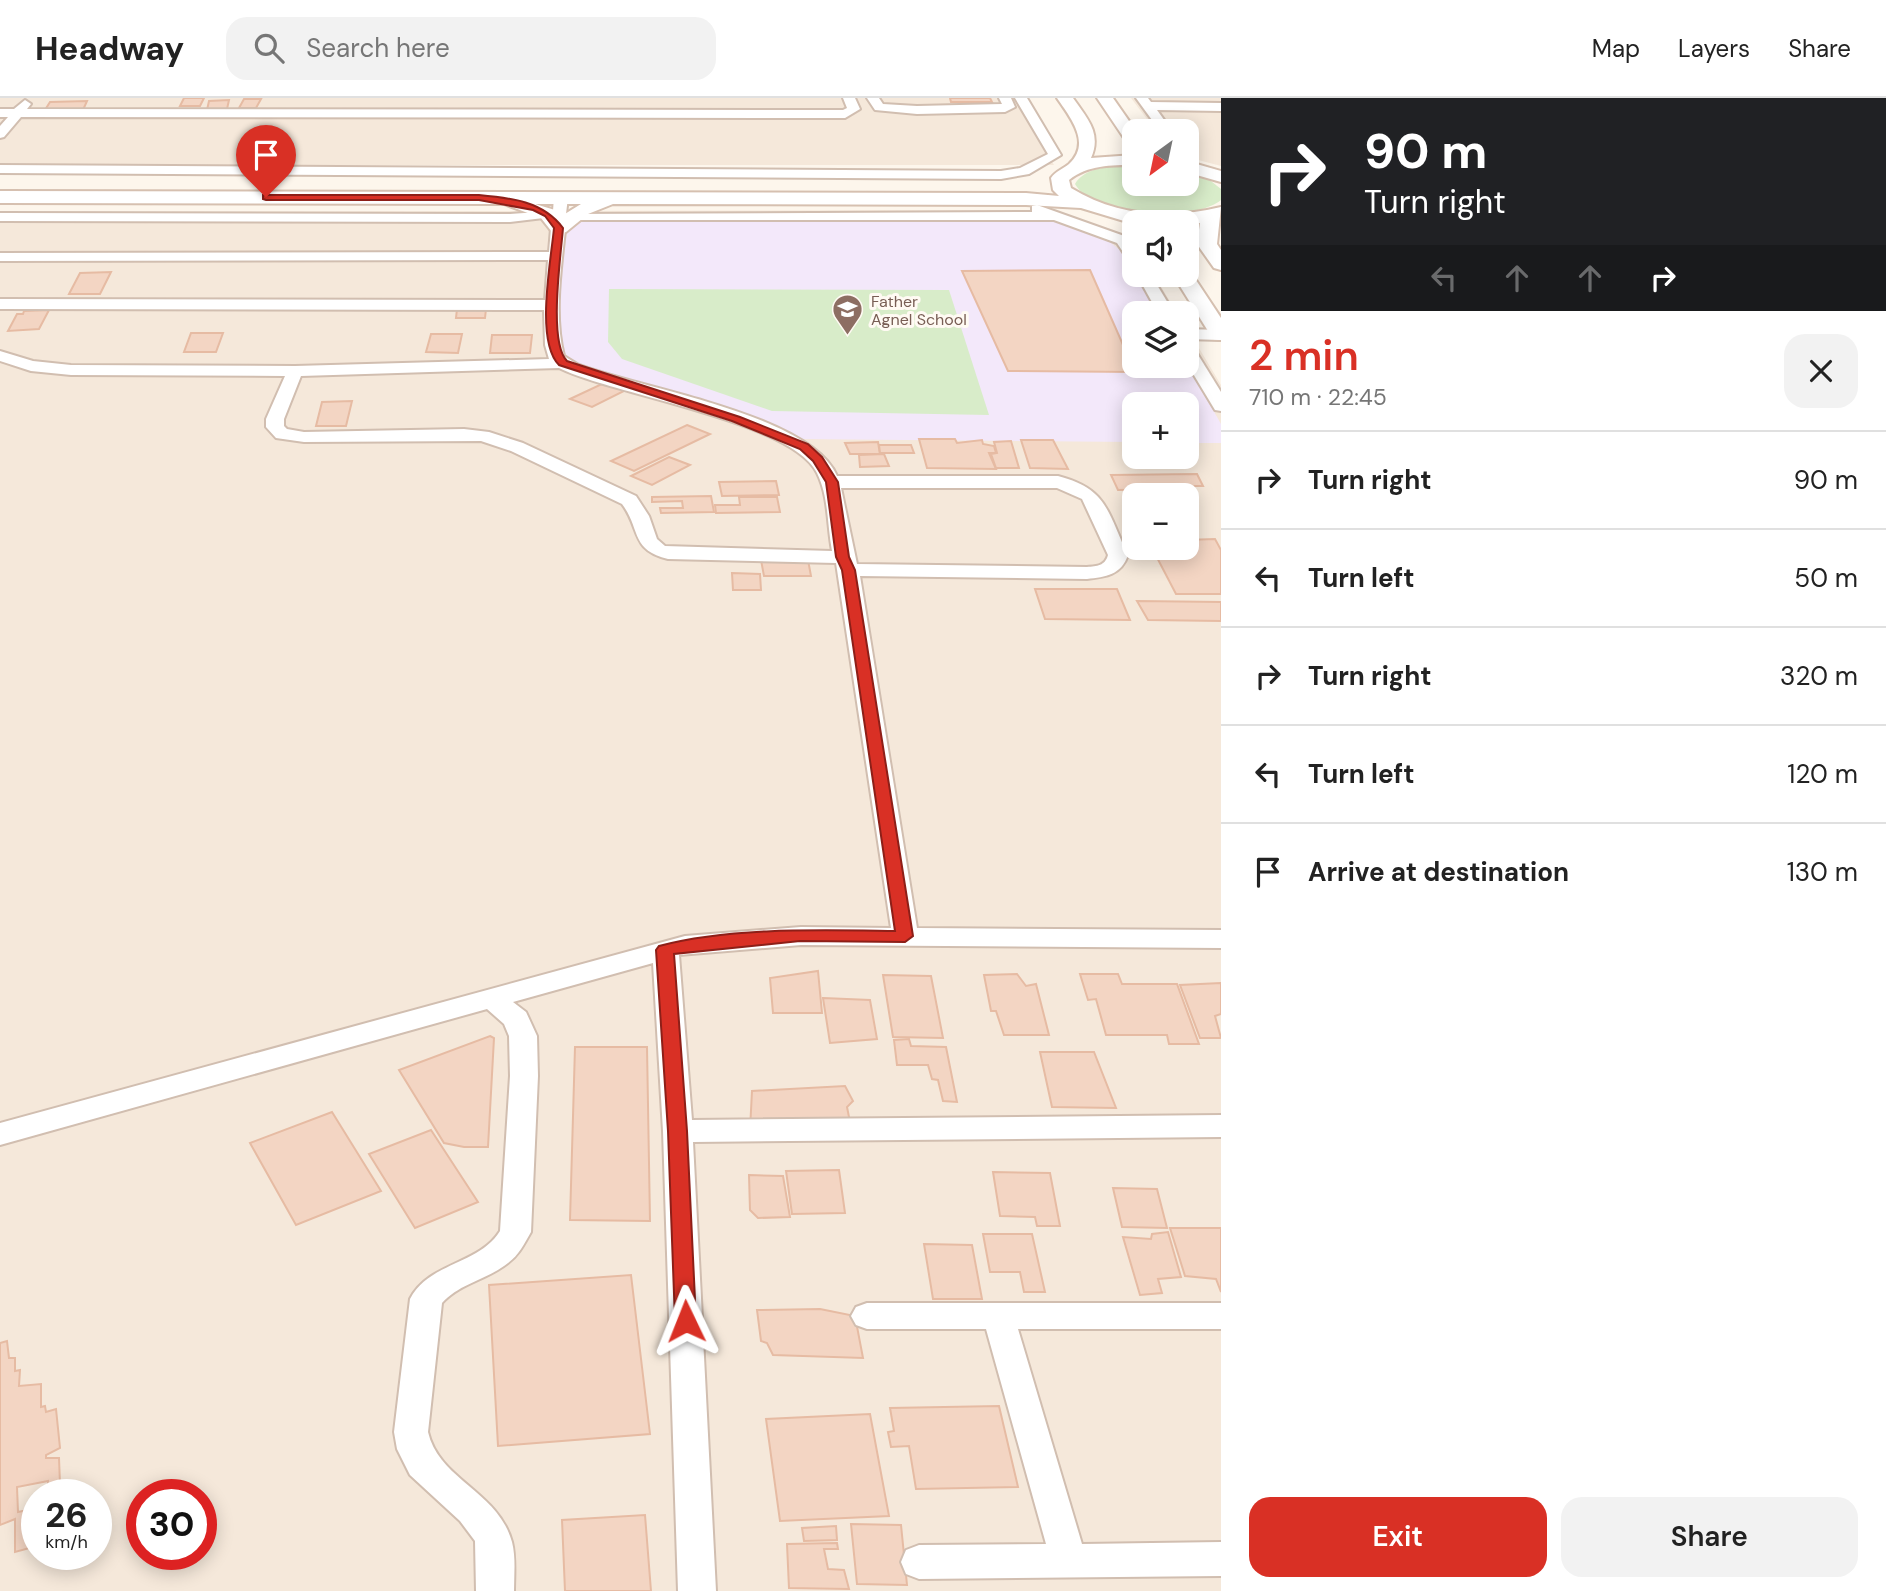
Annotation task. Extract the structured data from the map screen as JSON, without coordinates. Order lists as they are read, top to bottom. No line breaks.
{"places":{"school or university":["Father Agnel School"]},"north":"bottom left","page":{"header":"Headway","search":"Search here","nav":["Map","Layers","Share"],"turn":["90 m","Turn right"],"map_buttons":["+","−"],"heading":["2 min","710 m · 22:45"],"list":[{"name":"Turn right","value":"90 m"},{"name":"Turn left","value":"50 m"},{"name":"Turn right","value":"320 m"},{"name":"Turn left","value":"120 m"},{"name":"Arrive at destination","value":"130 m"}],"speed":"26 km/h","limit":"30","buttons":["Exit","Share"]}}
